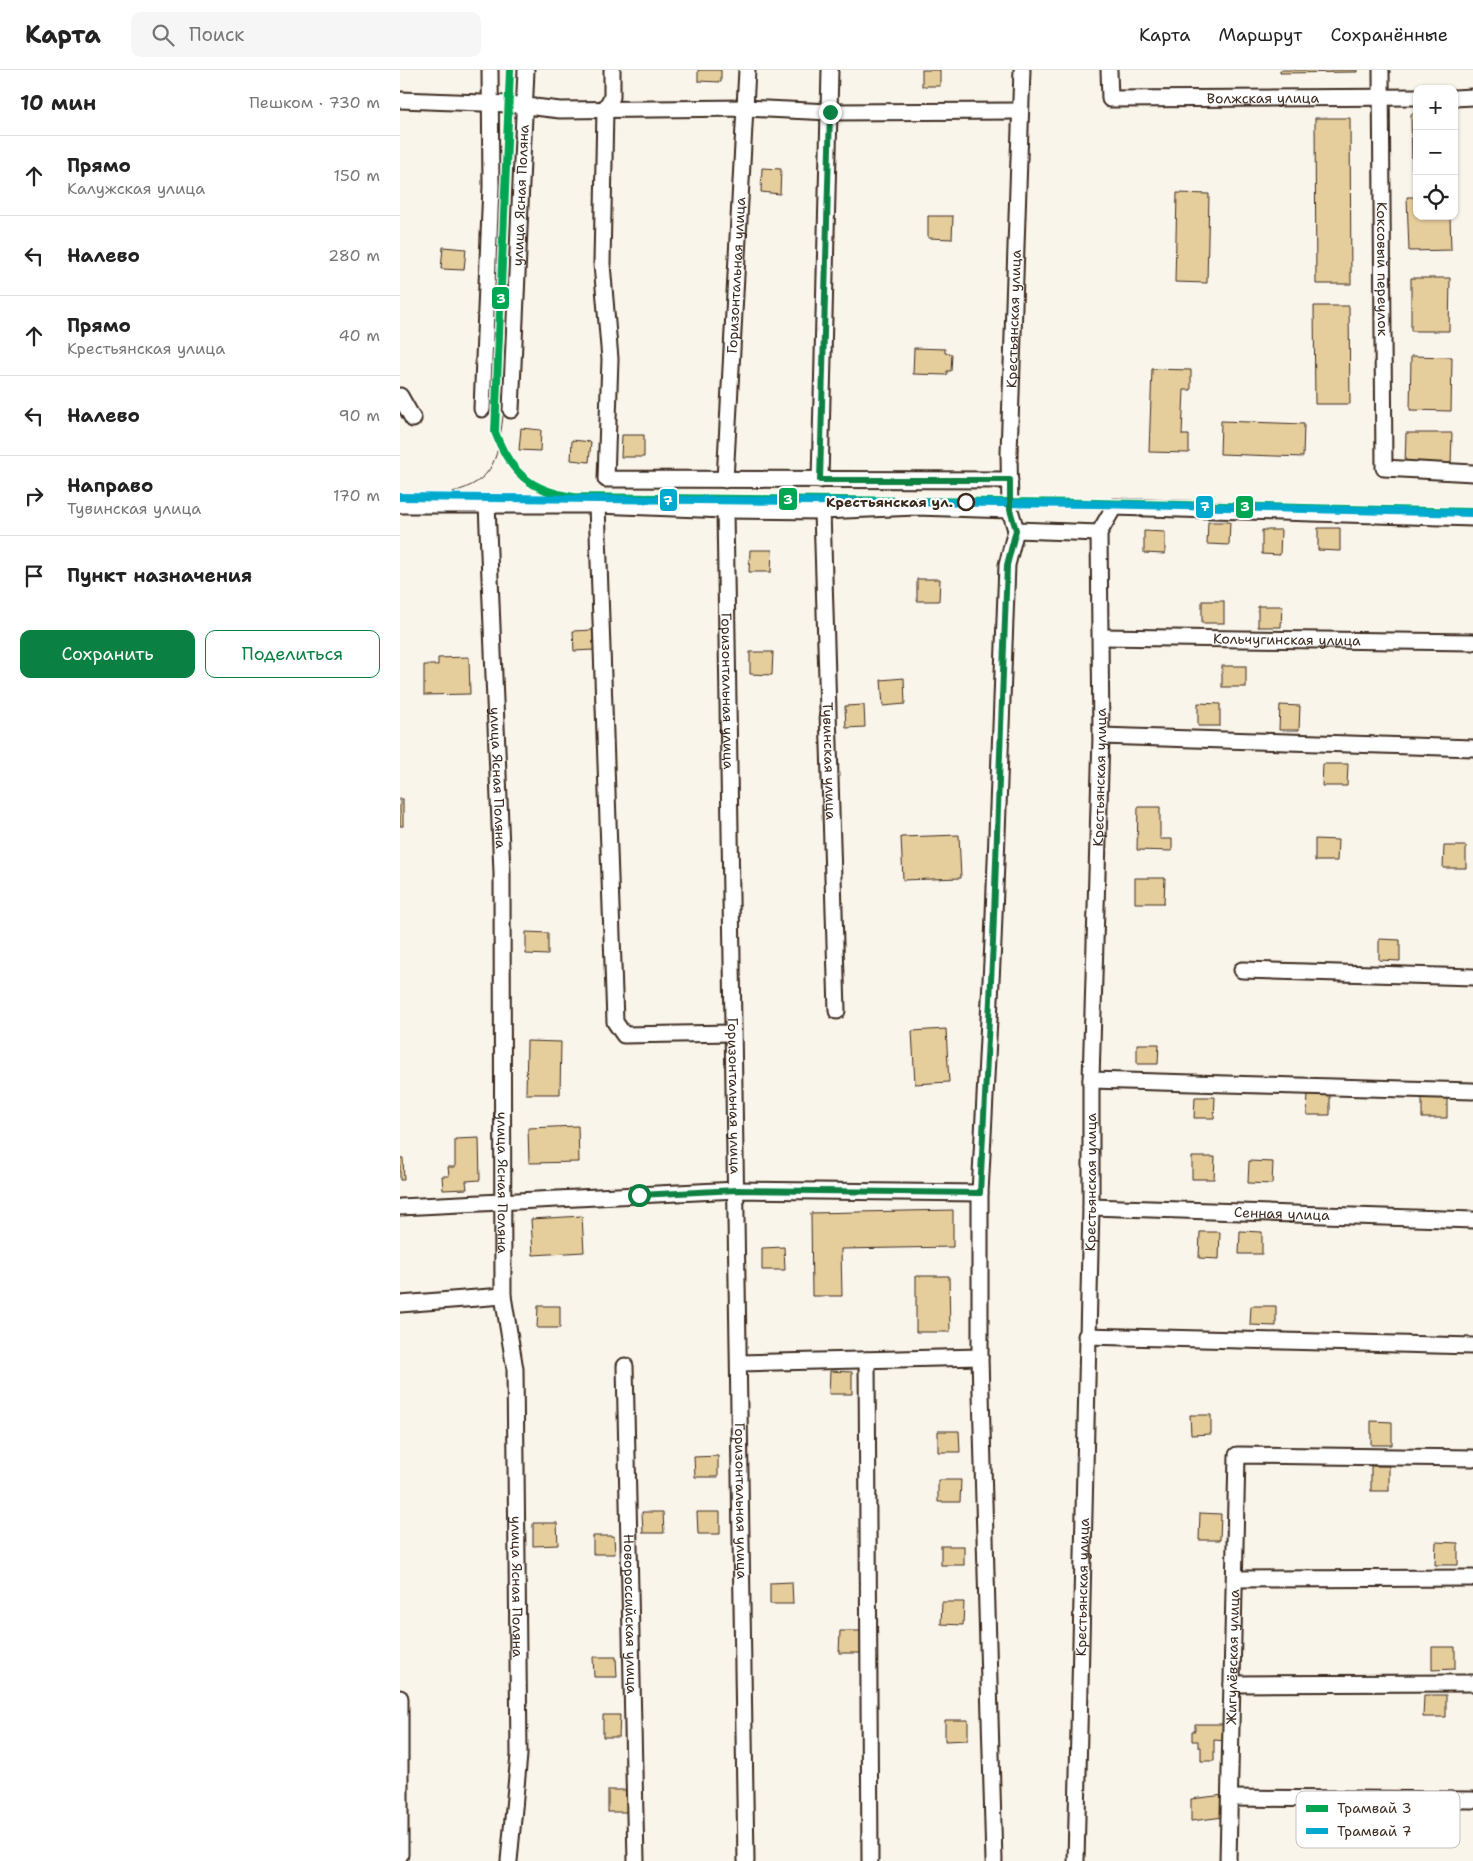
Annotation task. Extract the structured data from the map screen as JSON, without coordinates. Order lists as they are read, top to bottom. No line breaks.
{"streets":{"street":["Волжская улица","улица Ясная Поляна","Коксовый переулок","Горизонтальная улица","Крестьянская улица","Кольчугинская улица","Тувинская улица","Сенная улица","Новороссийская улица","Жигулёвская улица"]},"crossings":[["Волжская улица","Коксовый переулок"],["Крестьянская улица","Кольчугинская улица"],["Крестьянская улица","Сенная улица"]],"places":["Крестьянская ул."],"lines":["tram line 3","tram line 7"],"legend":["Трамвай 3","Трамвай 7"],"page":{"header":"Карта","search":"Поиск","nav":["Карта","Маршрут","Сохранённые"],"heading":["10 мин","Пешком · 730 m"],"map_buttons":["+","−"],"list":[["Прямо","Калужская улица","150 m"],["Налево","280 m"],["Прямо","Крестьянская улица","40 m"],["Налево","90 m"],["Направо","Тувинская улица","170 m"],"Пункт назначения"],"buttons":["Сохранить","Поделиться"]}}
